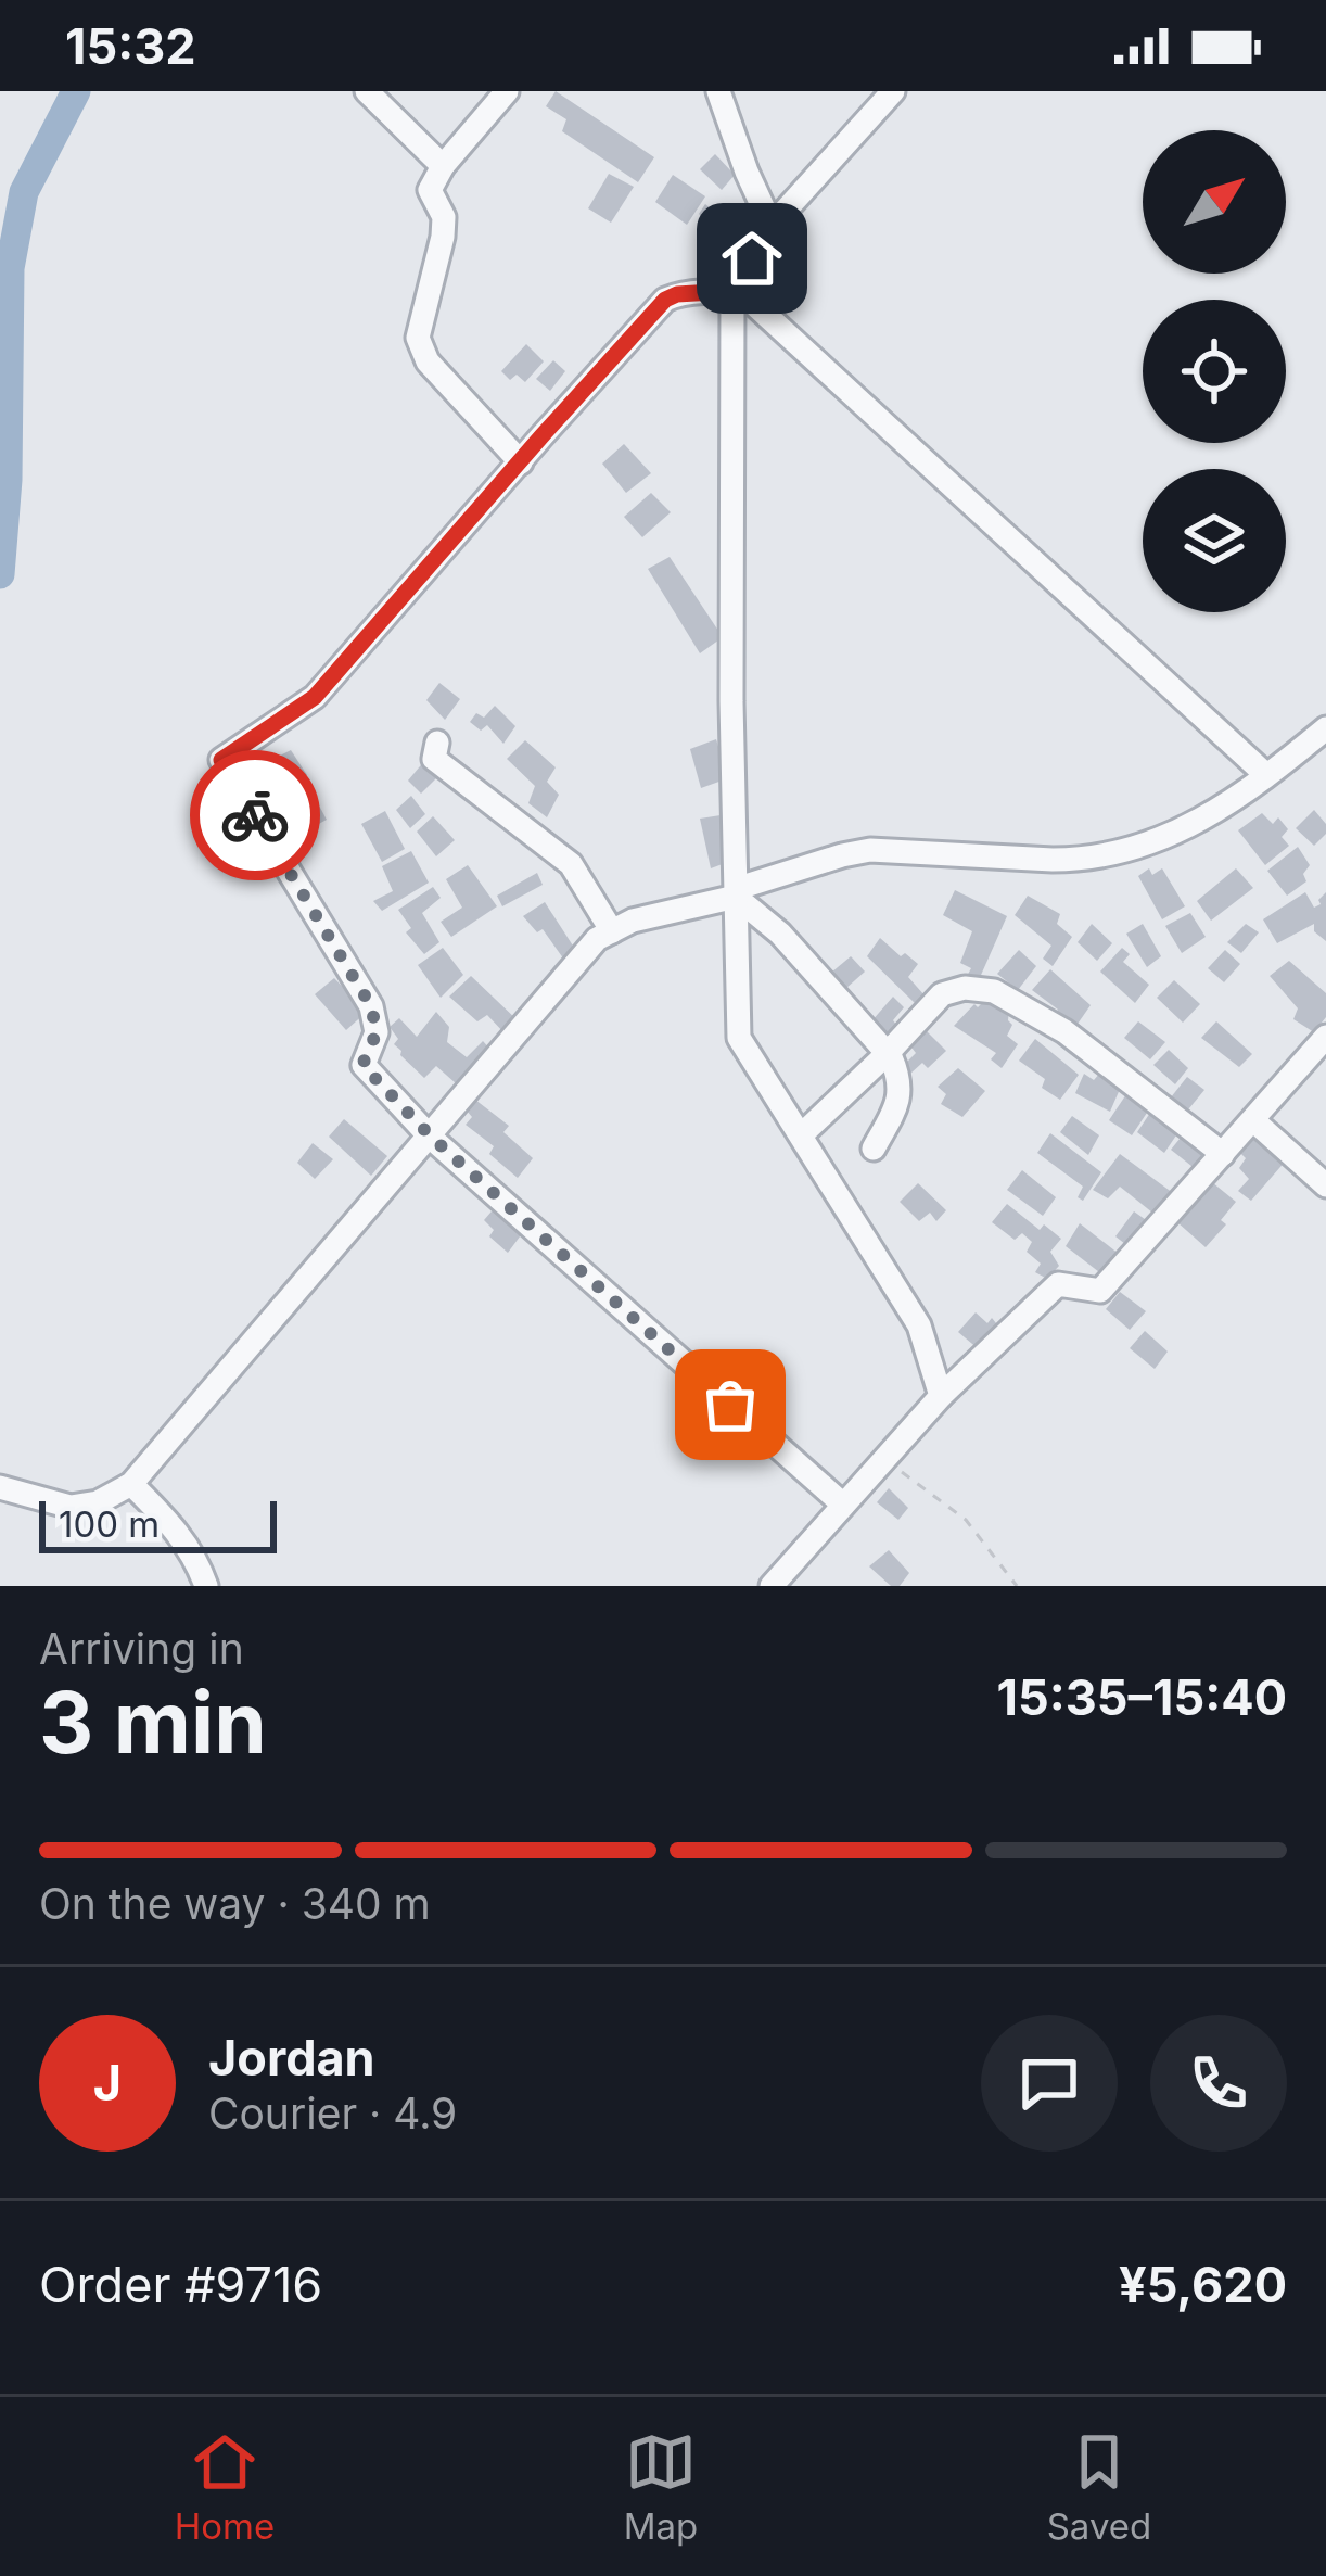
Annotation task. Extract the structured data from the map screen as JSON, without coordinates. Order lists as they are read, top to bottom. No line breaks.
{"scale_bar":"100 m","north":"top right","page":{"status":"15:32","scale":"100 m","heading":["3 min","Arriving in","15:35–15:40"],"panel":["Jordan","Courier · 4.9","Order #9716","¥5,620"],"bar":"On the way · 340 m","round":"J","tabs":["Home","Map","Saved"]}}
